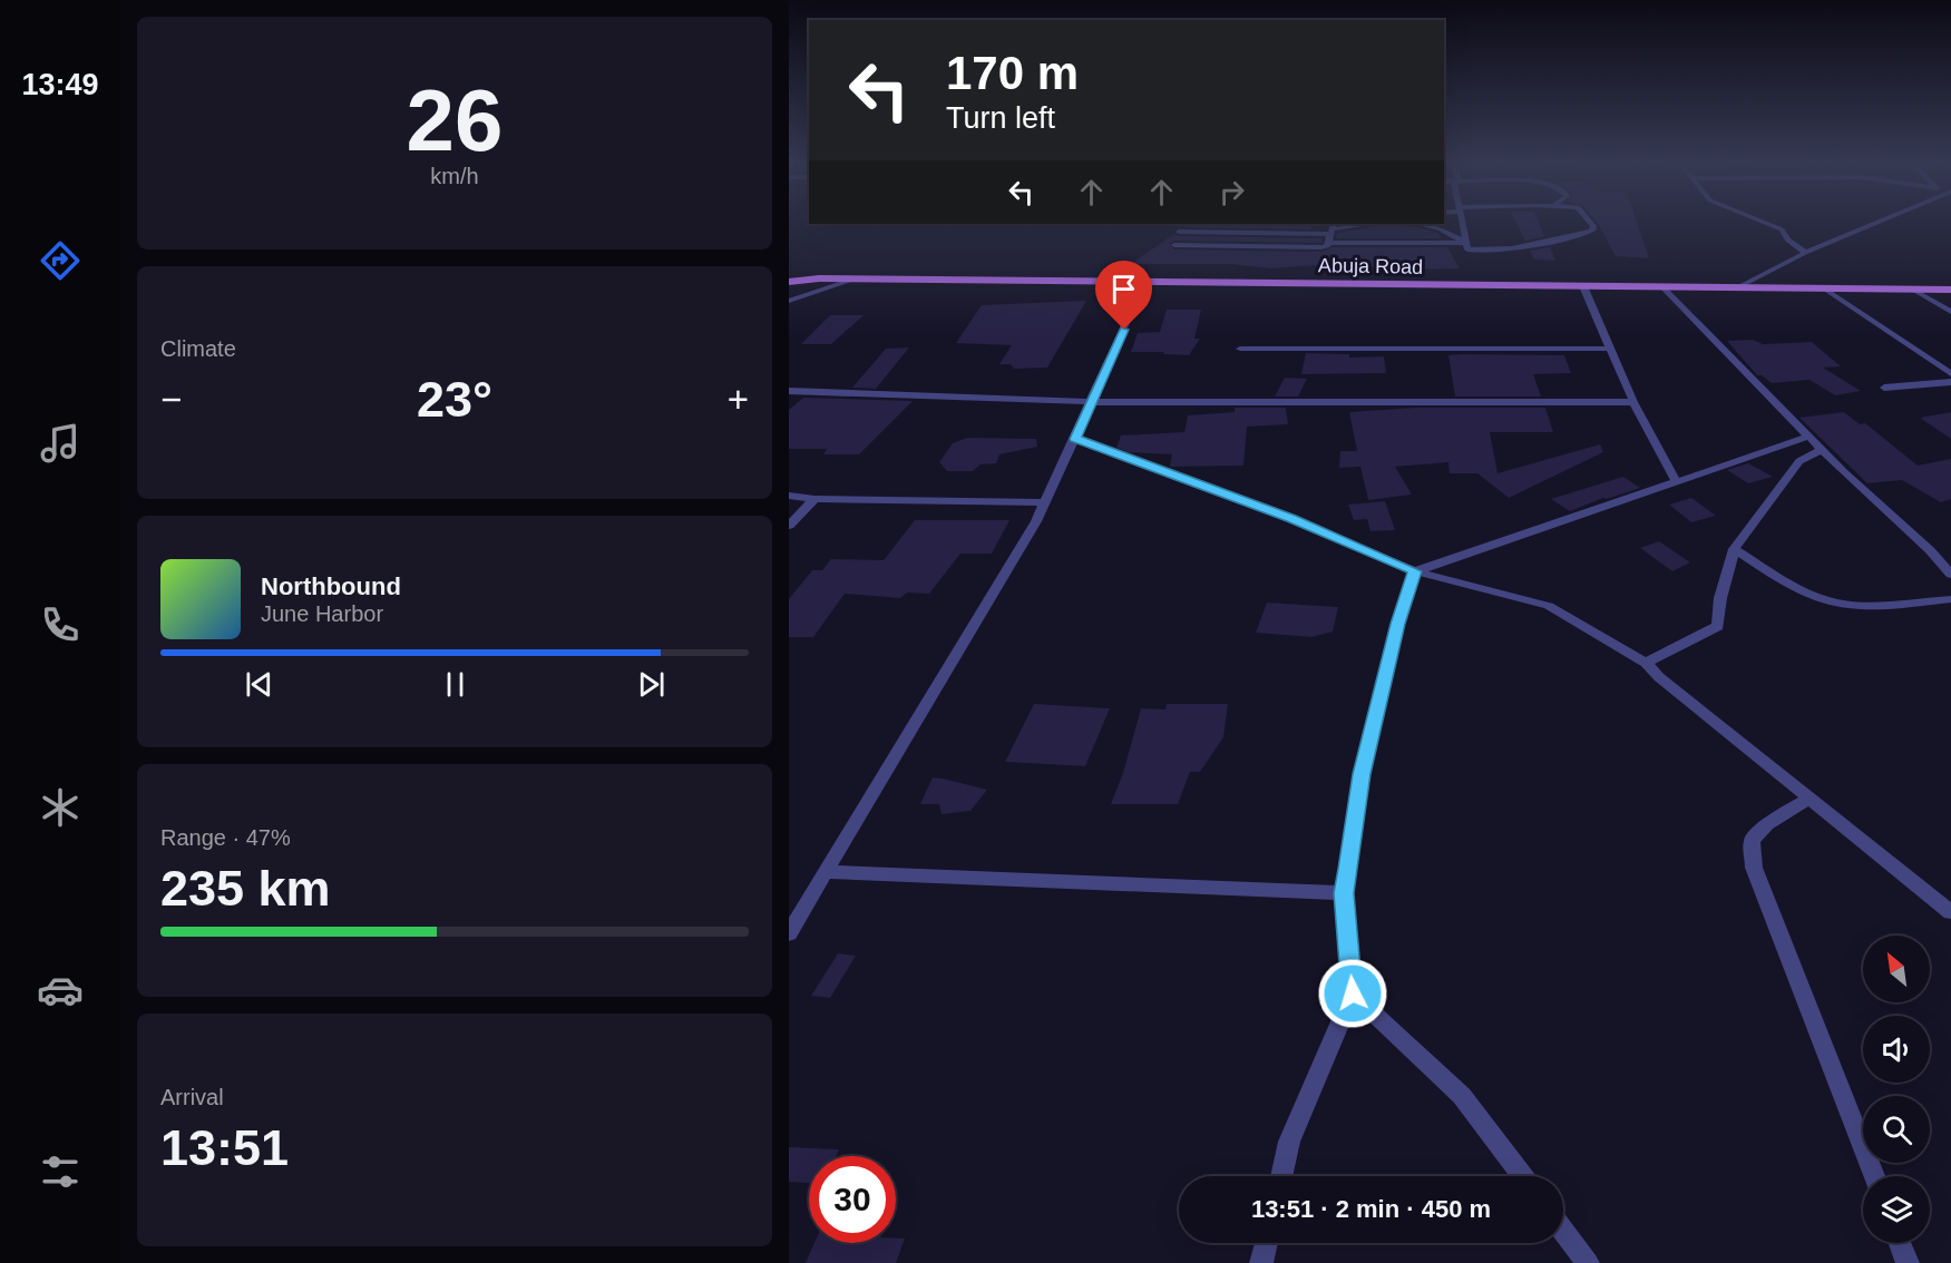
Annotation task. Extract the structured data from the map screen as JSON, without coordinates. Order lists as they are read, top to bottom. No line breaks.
{"streets":{"main road":["Abuja Road"]},"north":"top left","page":{"tabs":"13:49","tile":[["26","km/h"],"Climate",["Range · 47%","235 km"],["Arrival","13:51"]],"turn":["170 m","Turn left"],"heat":["−","23°","+"],"song":["Northbound","June Harbor"],"limit":"30","trip":"13:51 · 2 min · 450 m"}}
